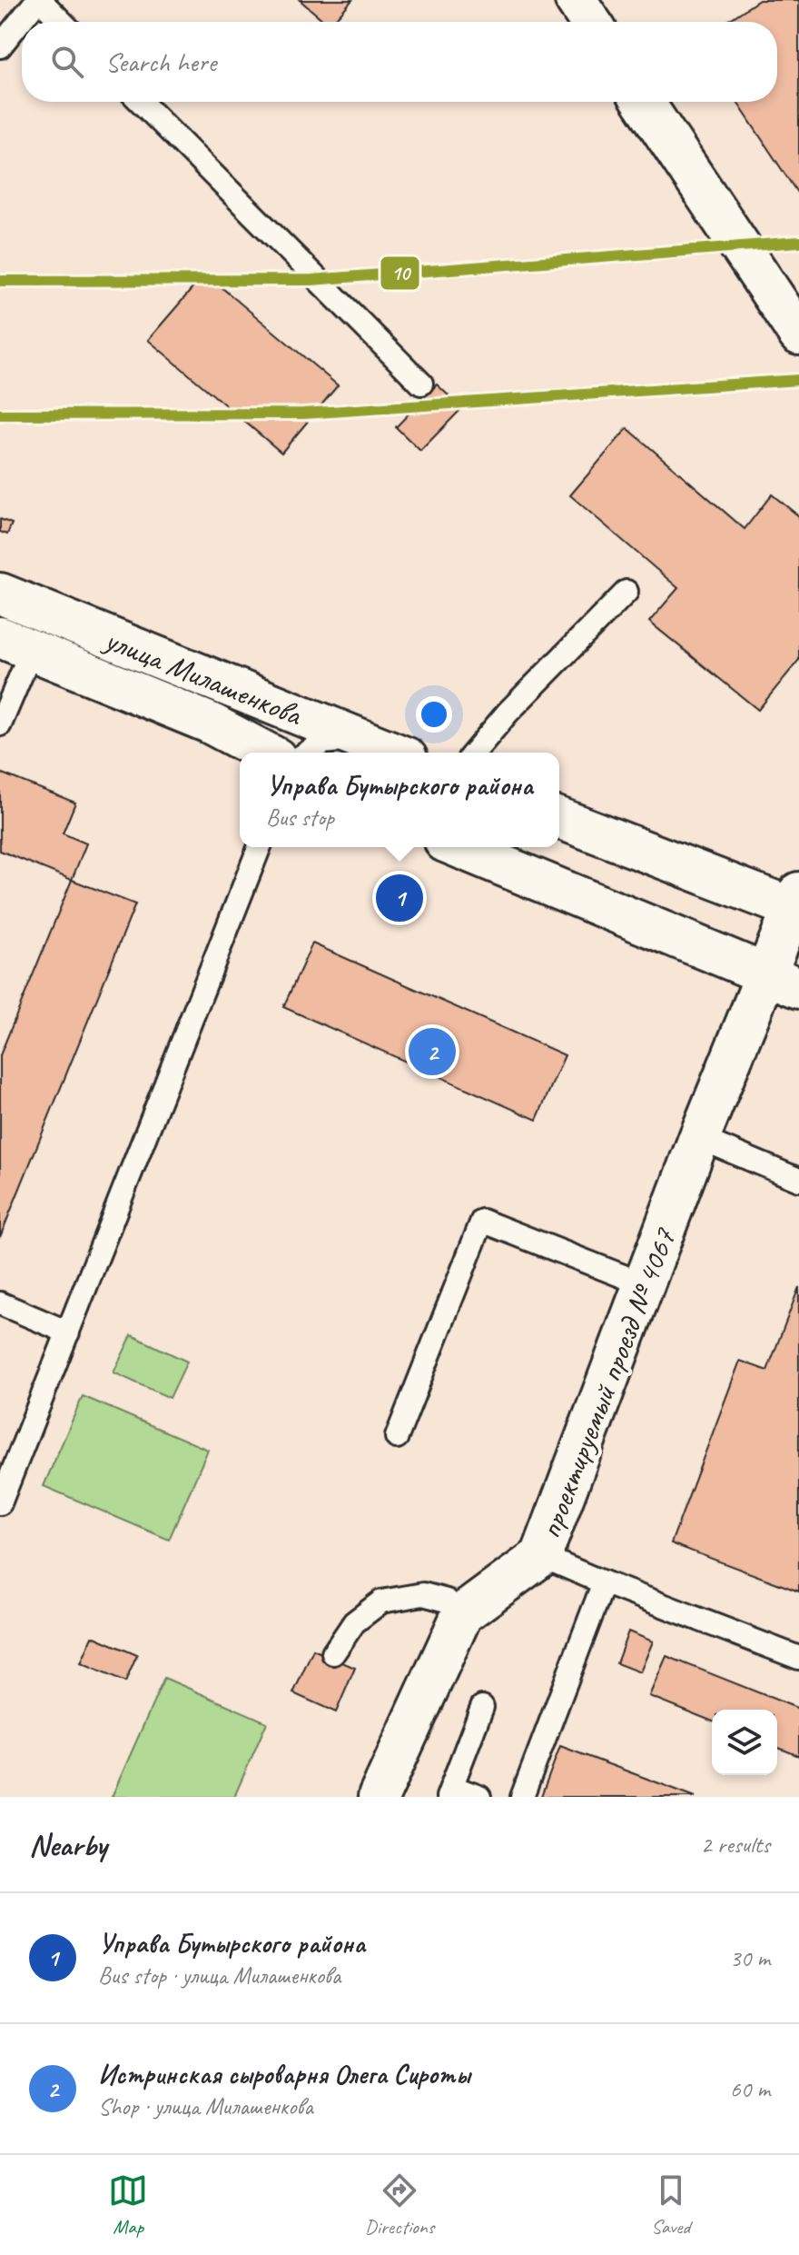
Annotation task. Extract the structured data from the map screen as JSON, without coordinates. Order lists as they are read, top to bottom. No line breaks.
{"streets":{"street":["улица Милашенкова","проектируемый проезд № 4067"]},"lines":["transit line 10"],"page":{"search":"Search here","popup":["Управа Бутырского района","Bus stop"],"pins":["1","2"],"heading":["Nearby","2 results"],"list":[{"mark":"1","name":"Управа Бутырского района","note":"Bus stop · улица Милашенкова","value":"30 m"},{"mark":"2","name":"Истринская сыроварня Олега Сироты","note":"Shop · улица Милашенкова","value":"60 m"}],"nav":["Map","Directions","Saved"]}}
